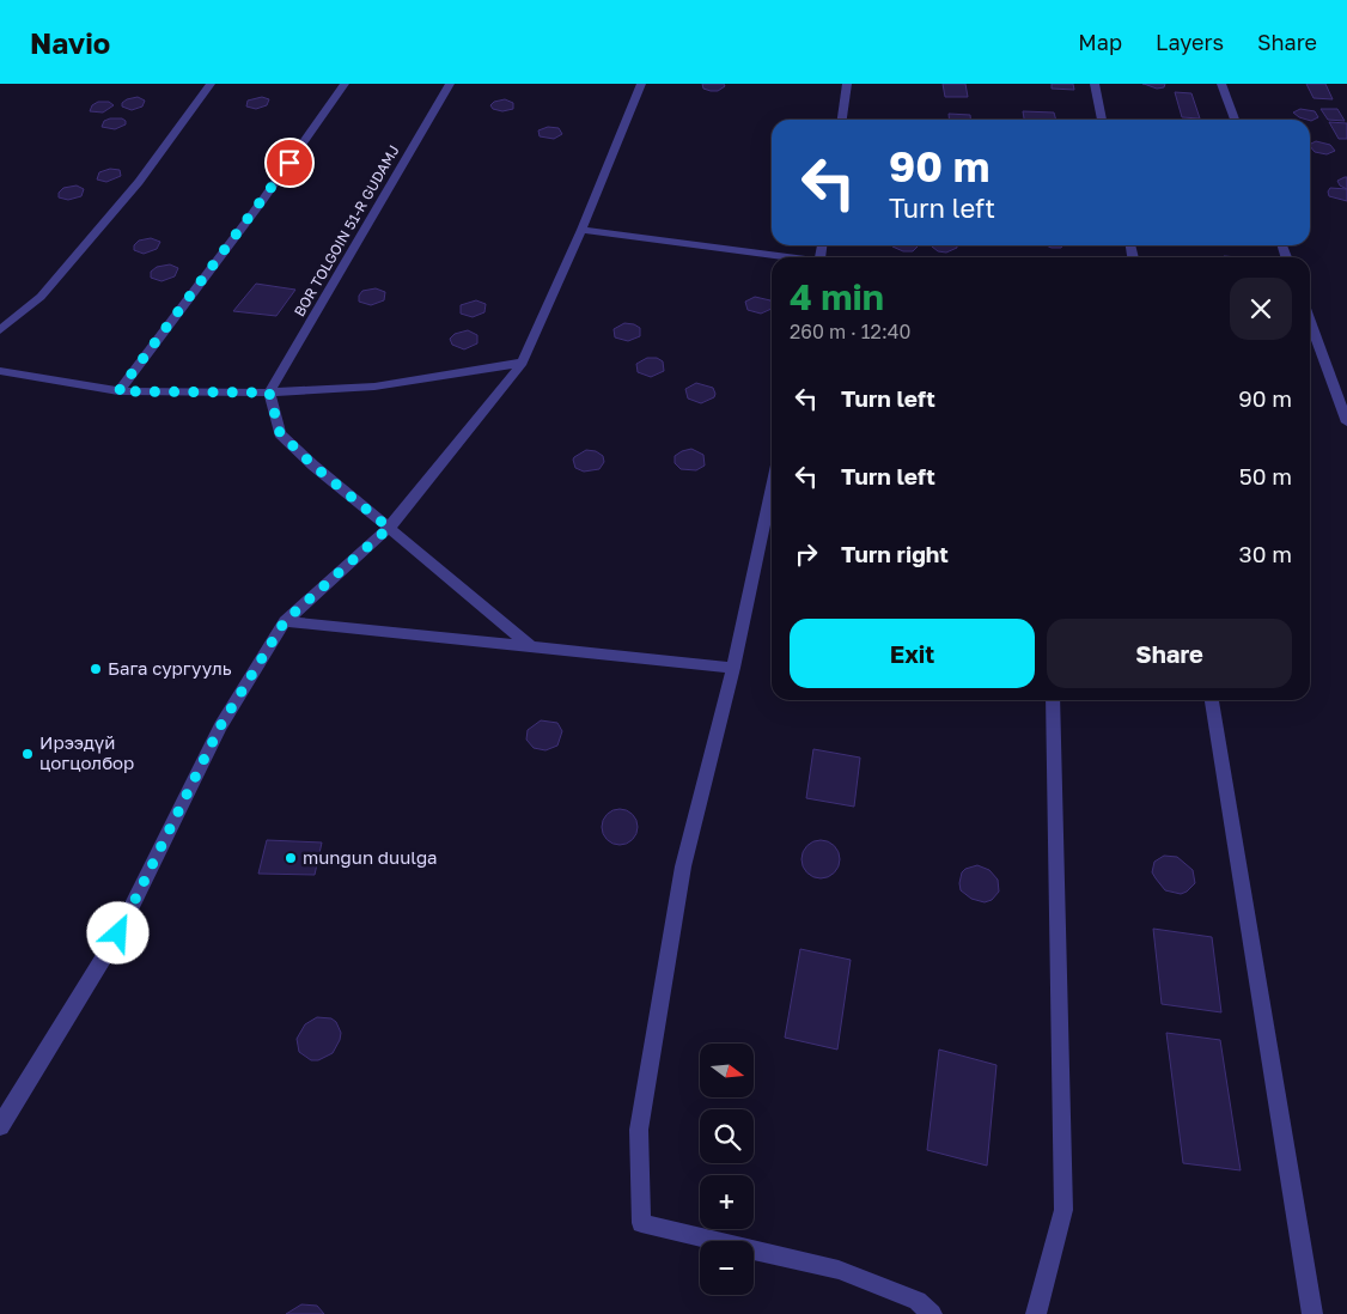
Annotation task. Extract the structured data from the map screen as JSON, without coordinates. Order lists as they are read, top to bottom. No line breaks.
{"streets":{"street":["BOR TOLGOIN 51-R GUDAMJ"]},"places":["Бага сургууль","Ирээдүй цогцолбор","mungun duulga"],"north":"right","page":{"header":"Navio","nav":["Map","Layers","Share"],"turn":["90 m","Turn left"],"heading":["4 min","260 m · 12:40"],"list":[{"name":"Turn left","value":"90 m"},{"name":"Turn left","value":"50 m"},{"name":"Turn right","value":"30 m"}],"buttons":["Exit","Share"],"map_buttons":["+","−"]}}
